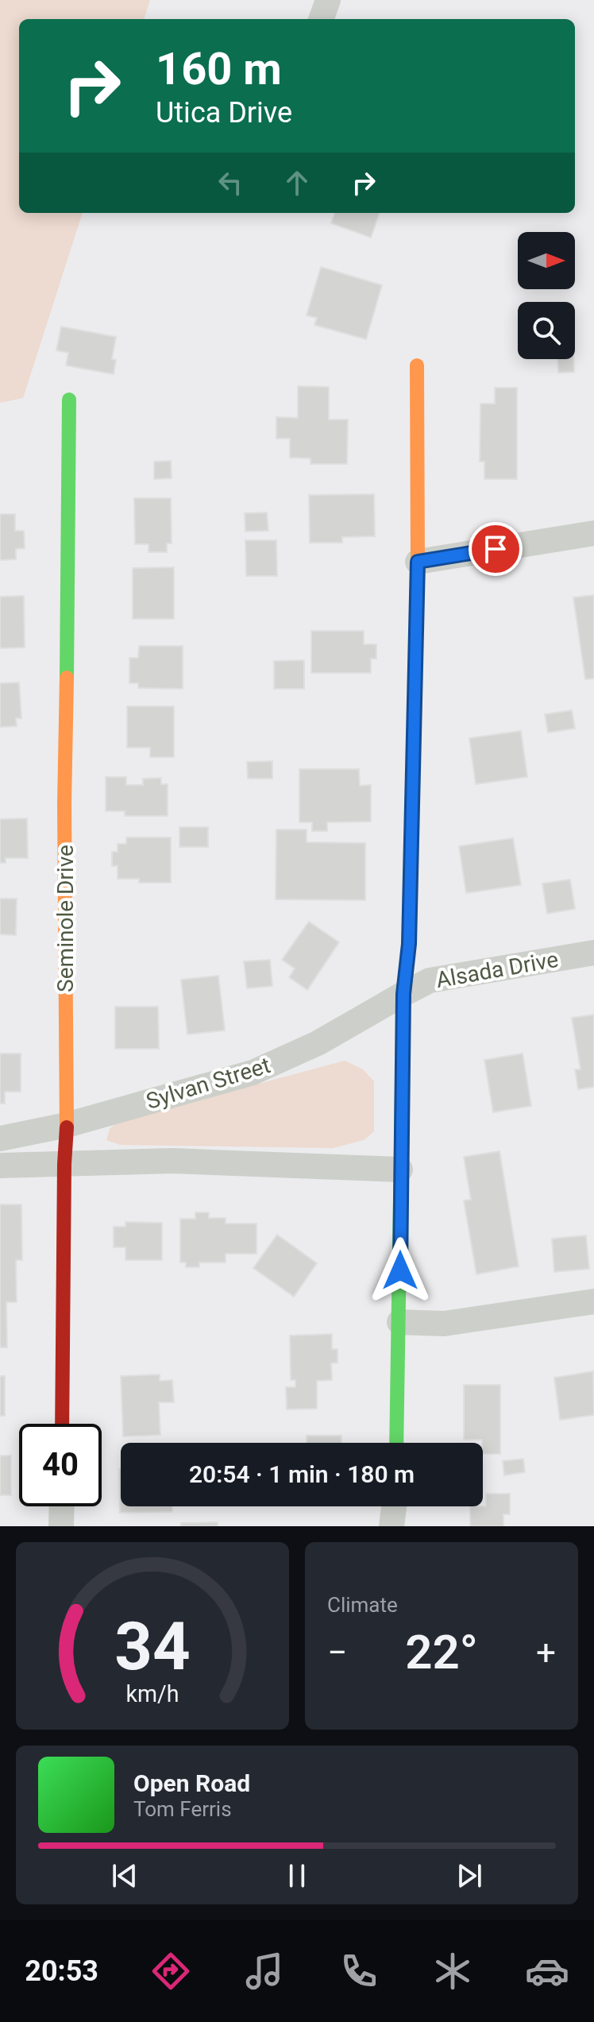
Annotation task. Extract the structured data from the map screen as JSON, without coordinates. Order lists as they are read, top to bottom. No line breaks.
{"streets":{"street":["Seminole Drive","Alsada Drive","Sylvan Street"]},"crossings":[["Seminole Drive","Sylvan Street"],["Alsada Drive","Sylvan Street"]],"north":"right","page":{"turn":["160 m","Utica Drive"],"limit":"40","trip":"20:54 · 1 min · 180 m","tile":"Climate","heat":["−","22°","+"],"song":["Open Road","Tom Ferris"],"tabs":"20:53","gauge":["34","km/h"]}}
